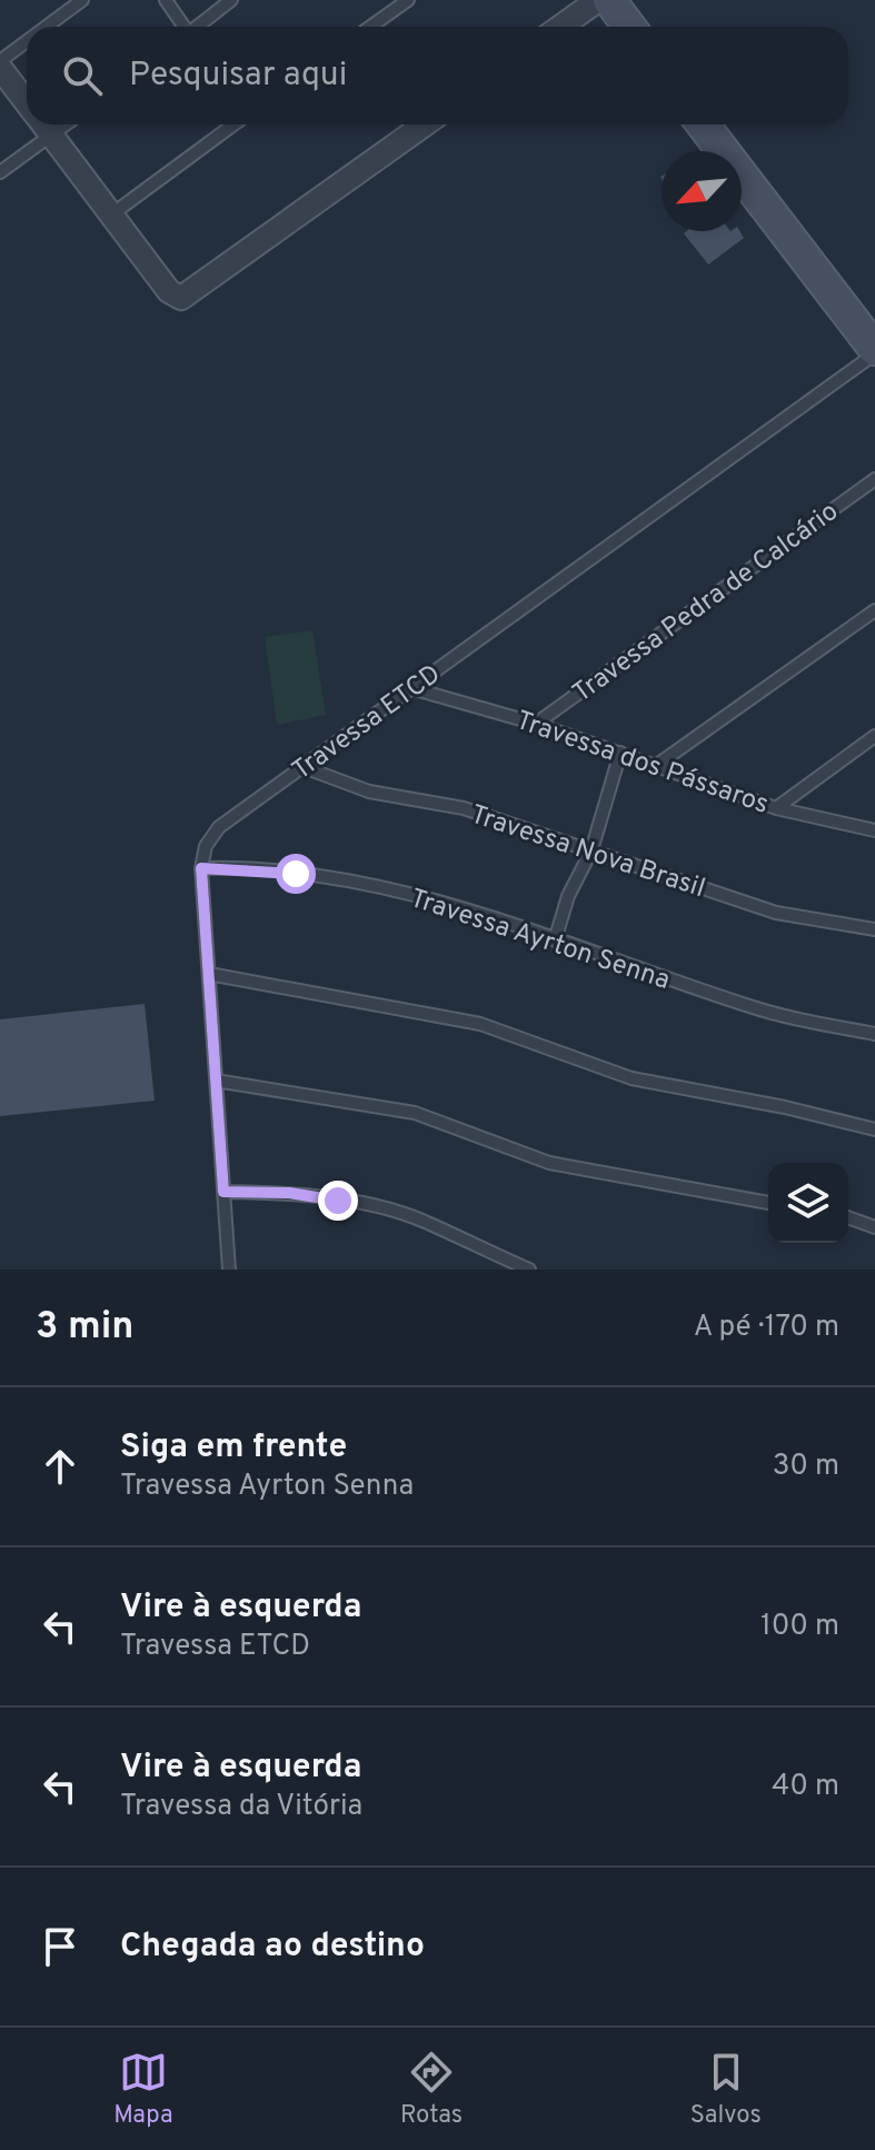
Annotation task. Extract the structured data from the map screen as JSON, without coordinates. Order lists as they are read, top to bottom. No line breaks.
{"streets":{"lane":["Travessa Pedra de Calcário","Travessa ETCD","Travessa dos Pássaros","Travessa Nova Brasil","Travessa Ayrton Senna"]},"crossings":[["Travessa Pedra de Calcário","Travessa dos Pássaros"],["Travessa ETCD","Travessa dos Pássaros"],["Travessa ETCD","Travessa Nova Brasil"],["Travessa ETCD","Travessa Ayrton Senna"]],"north":"bottom left","page":{"search":"Pesquisar aqui","heading":["3 min","A pé · 170 m"],"list":[["Siga em frente","Travessa Ayrton Senna","30 m"],["Vire à esquerda","Travessa ETCD","100 m"],["Vire à esquerda","Travessa da Vitória","40 m"],"Chegada ao destino"],"nav":["Mapa","Rotas","Salvos"]}}
